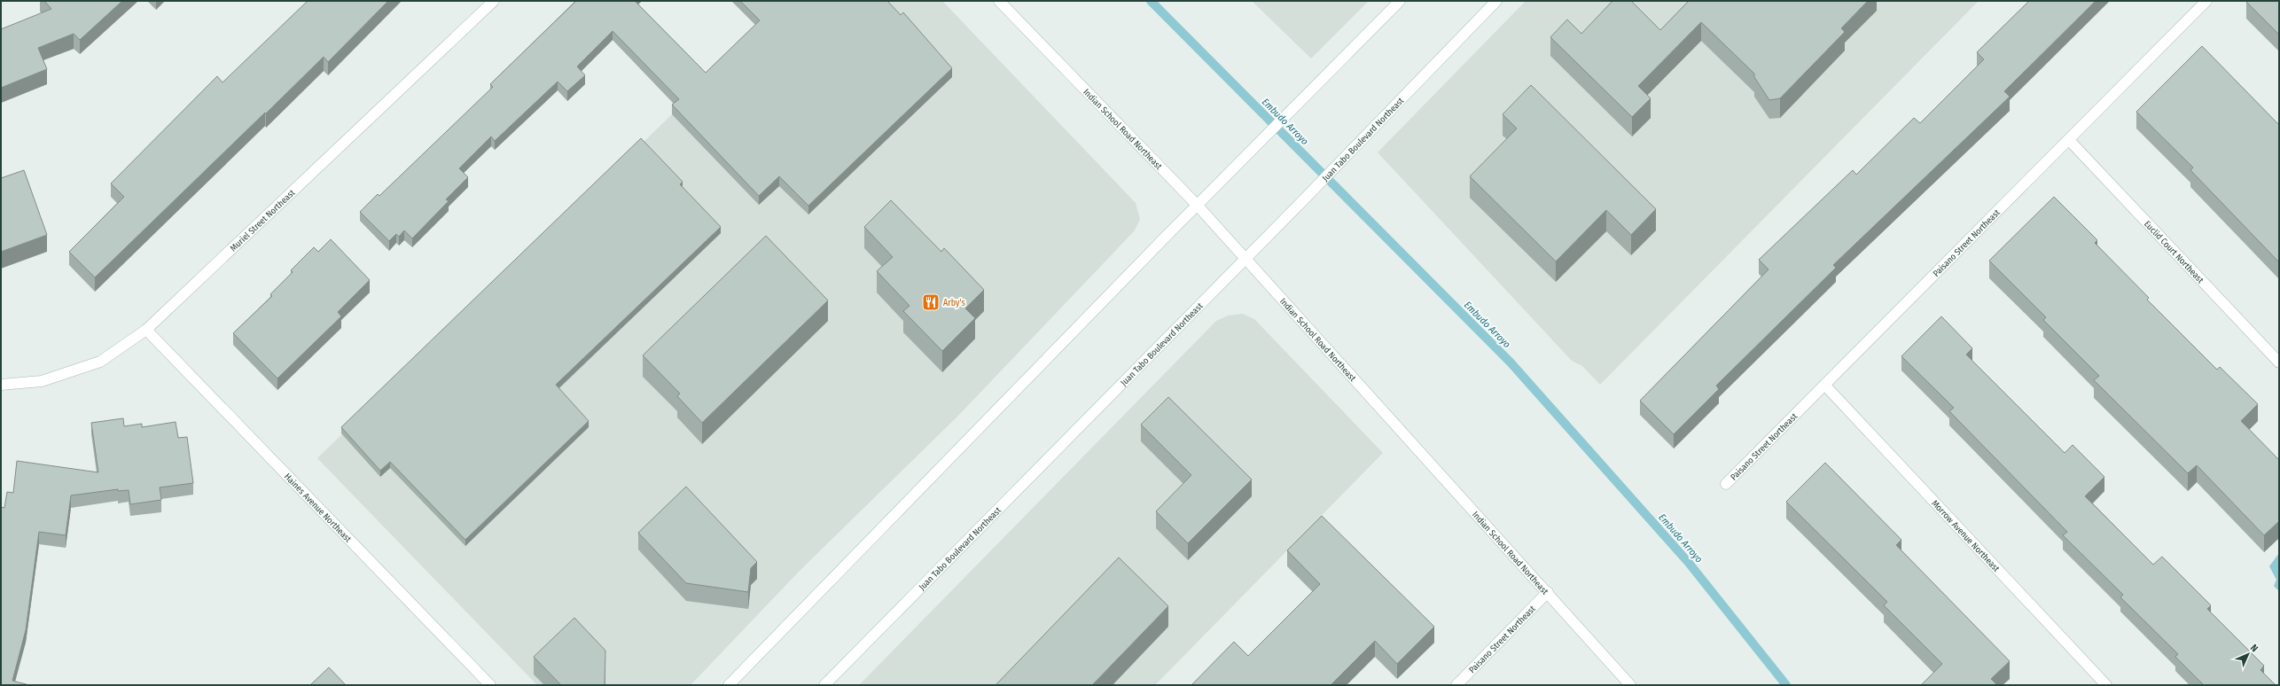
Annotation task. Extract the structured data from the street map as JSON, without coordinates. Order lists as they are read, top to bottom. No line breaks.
{"streets":{"street":["Indian School Road Northeast","Juan Tabo Boulevard Northeast","Muriel Street Northeast","Paisano Street Northeast","Euclid Court Northeast","Haines Avenue Northeast","Morrow Avenue Northeast"]},"crossings":[["Indian School Road Northeast","Juan Tabo Boulevard Northeast"],["Indian School Road Northeast","Paisano Street Northeast"],["Muriel Street Northeast","Haines Avenue Northeast"],["Paisano Street Northeast","Euclid Court Northeast"],["Paisano Street Northeast","Morrow Avenue Northeast"]],"water":["Embudo Arroyo"],"places":{"restaurant":["Arby's"]},"north":"top right"}
